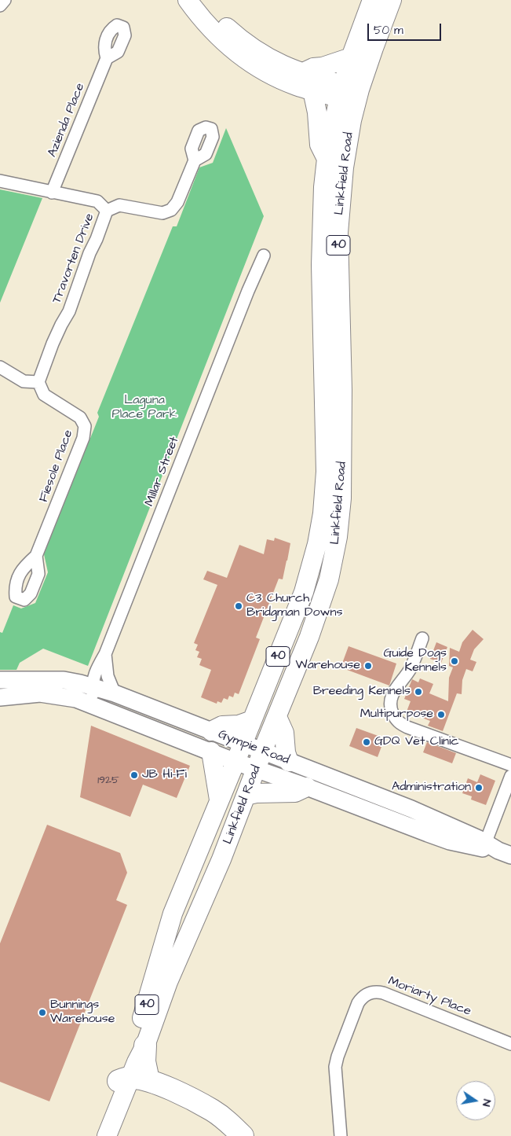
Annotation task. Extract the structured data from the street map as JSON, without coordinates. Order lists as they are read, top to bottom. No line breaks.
{"streets":{"main road":["Linkfield Road","40","Gympie Road"],"street":["Azienda Place","Travorten Drive","Fiesole Place","Millar Street","Moriarty Place"]},"crossings":[["Azienda Place","Travorten Drive"],["Linkfield Road","40"],["Linkfield Road","Gympie Road"],["Travorten Drive","Fiesole Place"],["Millar Street","Gympie Road"]],"parks":["Laguna Place Park"],"places":["C3 Church Bridgman Downs","Guide Dogs Kennels","Warehouse","Breeding Kennels","Multipurpose","GDQ Vet Clinic","JB Hi-Fi","Administration","Bunnings Warehouse"],"house_numbers":["1925"],"scale_bar":"50 m","north":"right"}
